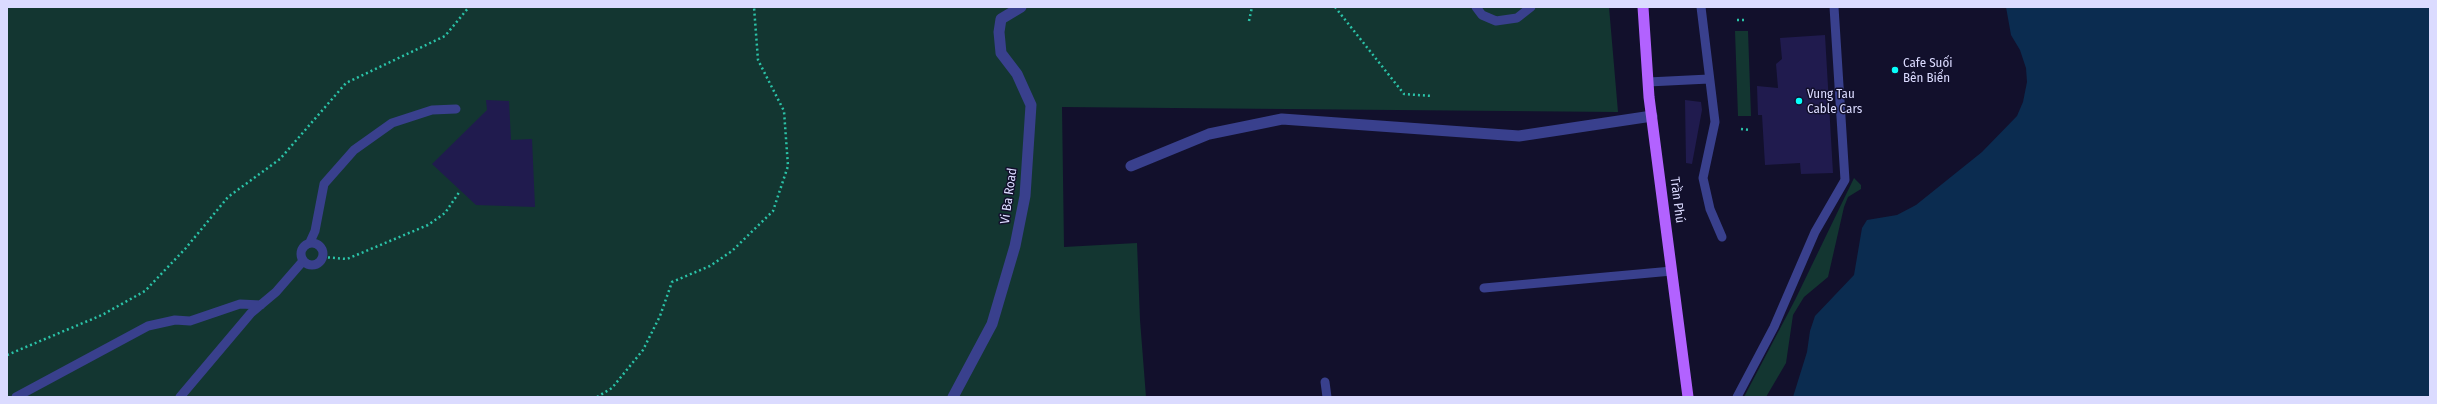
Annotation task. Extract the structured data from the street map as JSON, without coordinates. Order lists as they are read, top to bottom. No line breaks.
{"streets":{"main road":["Trần Phú"],"street":["Vi Ba Road"]},"places":["Cafe Suối Bên Biển","Vung Tau Cable Cars"]}
